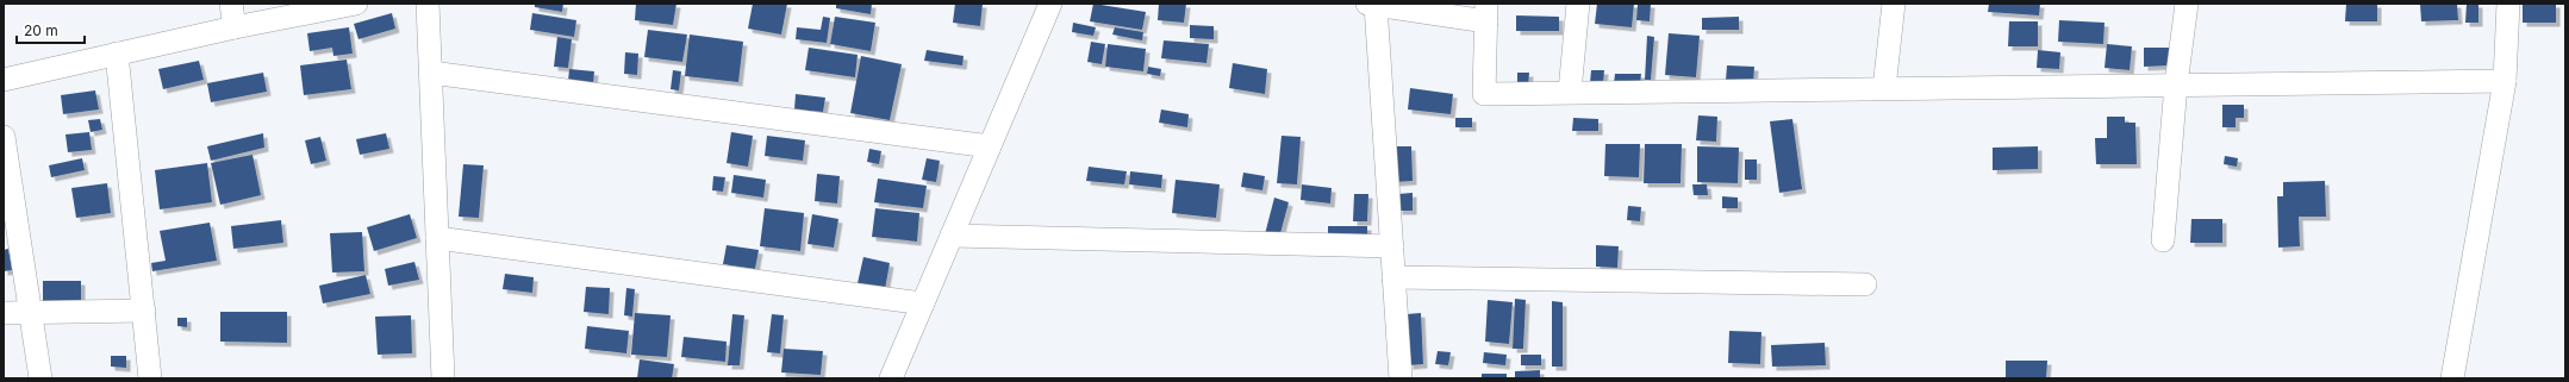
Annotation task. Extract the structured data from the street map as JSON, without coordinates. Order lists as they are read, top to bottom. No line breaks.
{"scale_bar":"20 m"}
